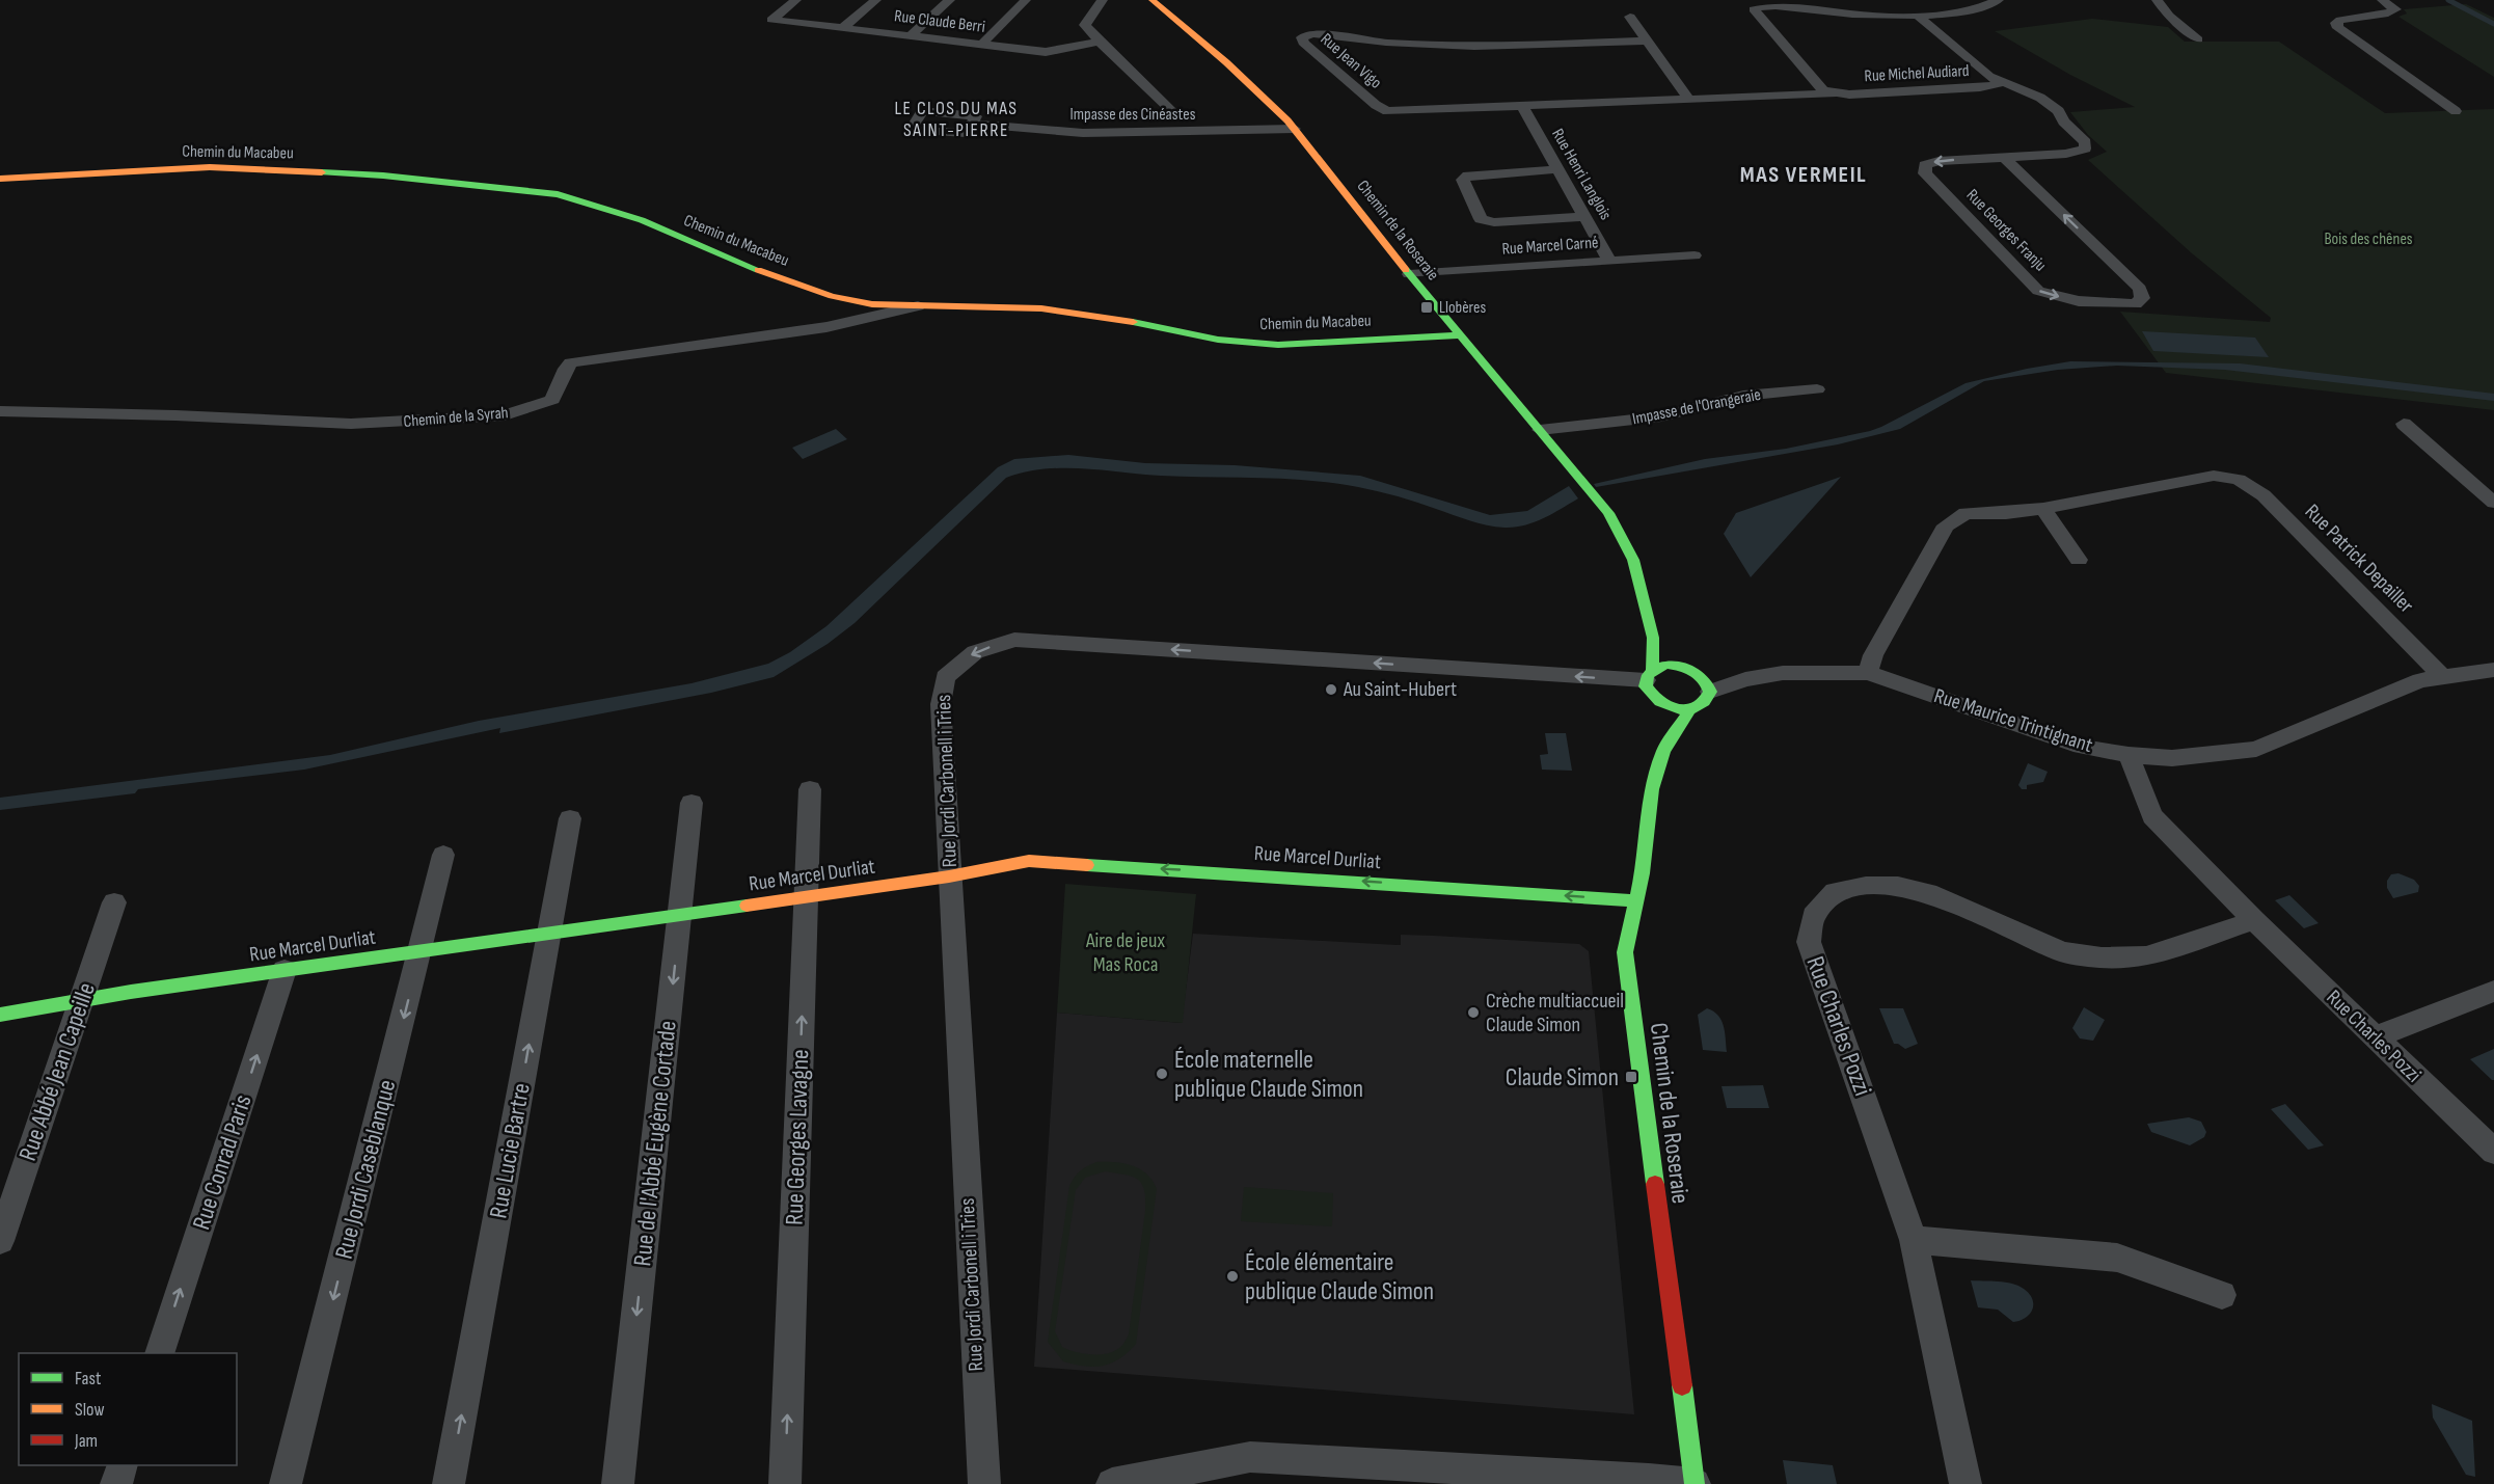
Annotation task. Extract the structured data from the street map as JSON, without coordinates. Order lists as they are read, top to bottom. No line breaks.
{"streets":{"street":["Rue Claude Berri","Rue Jean Vigo","Rue Michel Audiard","Impasse des Cinéastes","Chemin du Macabeu","Rue Henri Langlois","Chemin de la Roseraie","Rue Georges Franju","Rue Marcel Carné","Impasse de l'Orangeraie","Chemin de la Syrah","Rue Patrick Depailler","Rue Maurice Trintignant","Rue Jordi Carbonell i Tries","Rue Marcel Durliat","Rue Charles Pozzi","Rue Abbé Jean Capeille","Rue Georges Lavagne","Rue de l'Abbé Eugène Cortade","Rue Lucie Bartre","Rue Conrad Paris","Rue Jordi Caseblanque"]},"crossings":[["Rue Jean Vigo","Rue Michel Audiard"],["Rue Jean Vigo","Rue Henri Langlois"],["Rue Michel Audiard","Rue Georges Franju"],["Impasse des Cinéastes","Chemin de la Roseraie"],["Chemin du Macabeu","Chemin de la Roseraie"],["Chemin du Macabeu","Chemin de la Syrah"],["Rue Henri Langlois","Rue Marcel Carné"],["Chemin de la Roseraie","Rue Marcel Carné"],["Chemin de la Roseraie","Impasse de l'Orangeraie"],["Chemin de la Roseraie","Rue Maurice Trintignant"],["Chemin de la Roseraie","Rue Jordi Carbonell i Tries"],["Chemin de la Roseraie","Rue Marcel Durliat"],["Rue Patrick Depailler","Rue Maurice Trintignant"],["Rue Maurice Trintignant","Rue Charles Pozzi"],["Rue Jordi Carbonell i Tries","Rue Marcel Durliat"],["Rue Marcel Durliat","Rue Abbé Jean Capeille"],["Rue Marcel Durliat","Rue Georges Lavagne"],["Rue Marcel Durliat","Rue de l'Abbé Eugène Cortade"],["Rue Marcel Durliat","Rue Lucie Bartre"],["Rue Marcel Durliat","Rue Conrad Paris"],["Rue Marcel Durliat","Rue Jordi Caseblanque"]],"one_way":["Rue Marcel Durliat","Rue Georges Lavagne","Rue de l'Abbé Eugène Cortade","Rue Lucie Bartre","Rue Conrad Paris","Rue Jordi Caseblanque"],"districts":["LE CLOS DU MAS SAINT-PIERRE","MAS VERMEIL"],"parks":["Bois des chênes","Aire de jeux Mas Roca"],"places":{"transit":["Llobères","Claude Simon"],"other":["Au Saint-Hubert","Crèche multiaccueil Claude Simon","École maternelle publique Claude Simon","École élémentaire publique Claude Simon"]},"legend":["Fast","Slow","Jam"]}
